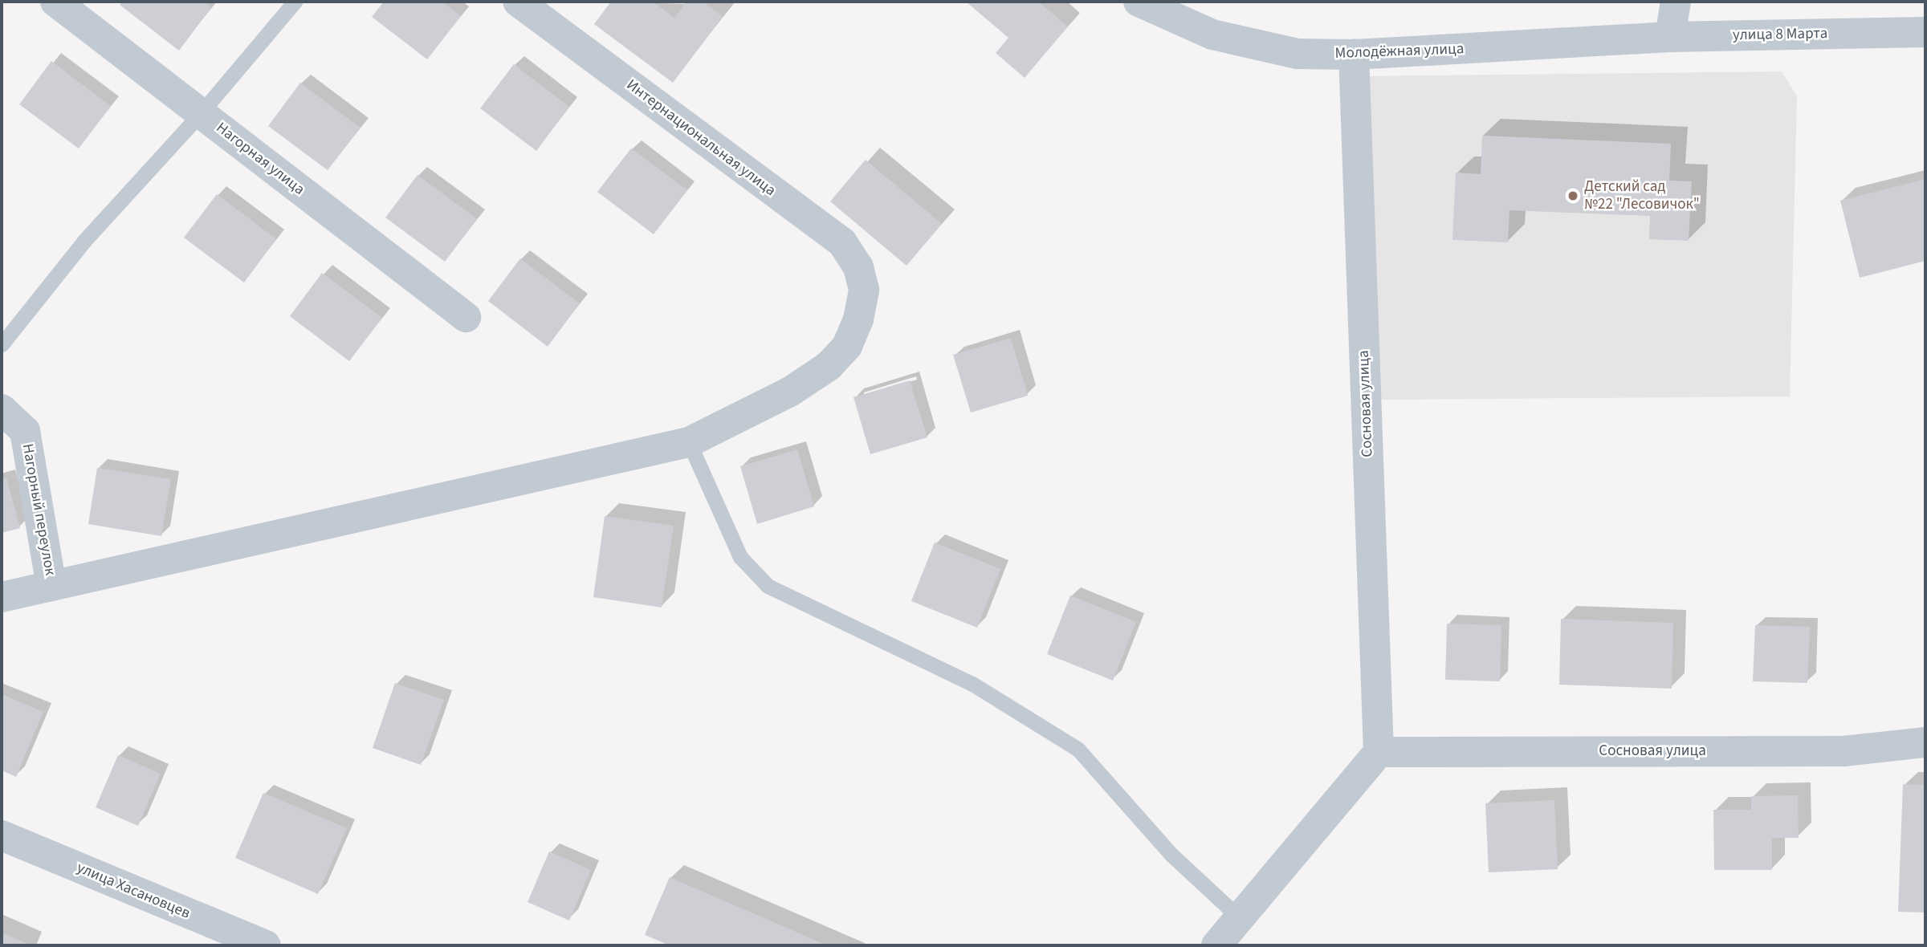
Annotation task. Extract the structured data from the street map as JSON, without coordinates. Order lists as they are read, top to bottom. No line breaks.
{"streets":{"street":["улица 8 Марта","Молодёжная улица","Интернациональная улица","Нагорная улица","Сосновая улица","Нагорный переулок","улица Хасановцев"]},"crossings":[["улица 8 Марта","Молодёжная улица"],["Молодёжная улица","Сосновая улица"]],"places":["Детский сад №22 \"Лесовичок\""]}
